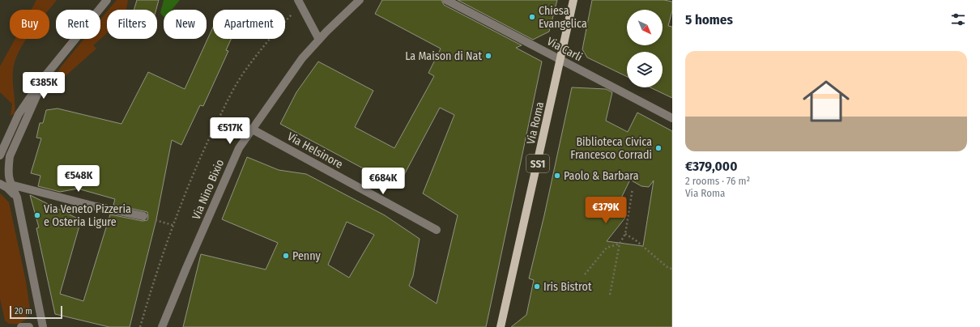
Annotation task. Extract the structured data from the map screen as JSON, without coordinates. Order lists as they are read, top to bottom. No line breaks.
{"streets":{"main road":["Via Roma","SS1"],"street":["Via Carli","Via Helsinore","Via Nino Bixio"]},"crossings":[["Via Carli","Via Roma"],["Via Helsinore","Via Nino Bixio"]],"places":["Chiesa Evangelica","La Maison di Nat","Biblioteca Civica Francesco Corradi","Paolo & Barbara","Via Veneto Pizzeria e Osteria Ligure","Penny","Iris Bistrot"],"scale_bar":"20 m","north":"bottom right","page":{"heading":"5 homes","chip":["Buy","Rent","Filters","New","Apartment"],"list":[{"name":"€379,000","note":"2 rooms · 76 m² · Via Roma"}],"price":["€385K","€517K","€548K","€684K","€379K"],"scale":"20 m"}}
